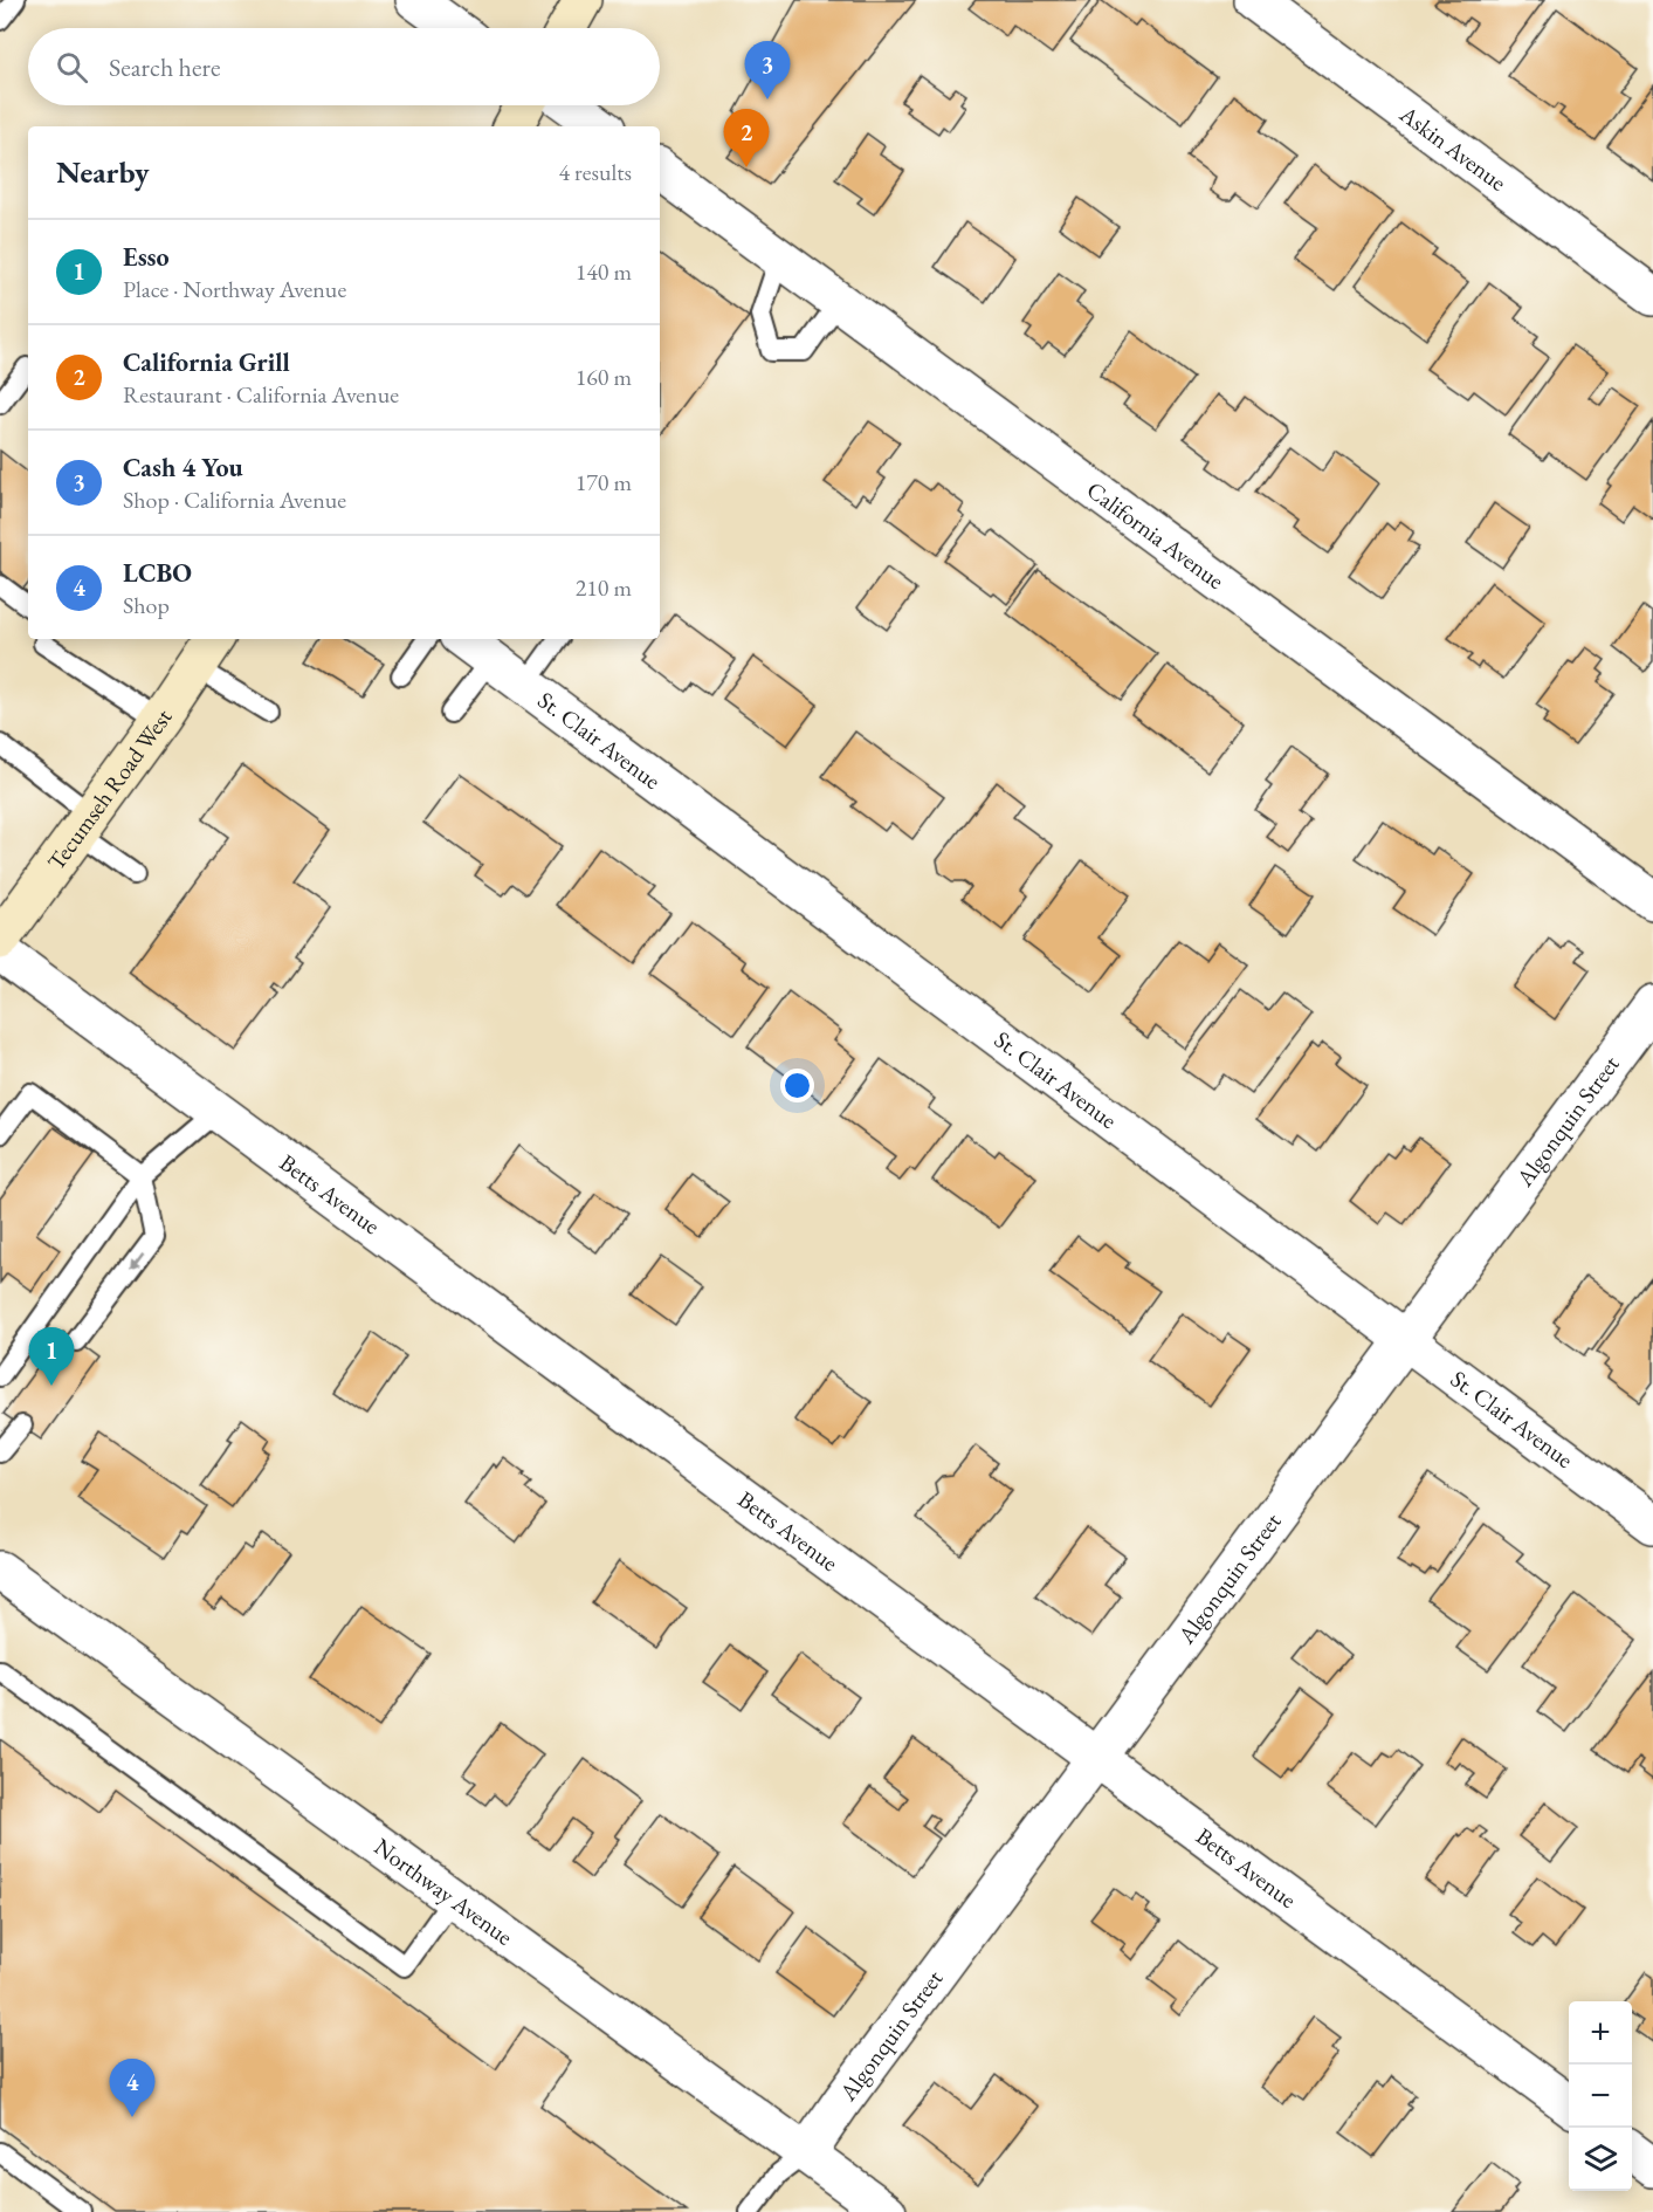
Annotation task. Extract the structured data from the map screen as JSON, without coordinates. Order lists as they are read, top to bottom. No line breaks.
{"streets":{"main road":["Tecumseh Road West"],"street":["Askin Avenue","California Avenue","St. Clair Avenue","Algonquin Street","Betts Avenue","Northway Avenue"]},"crossings":[["St. Clair Avenue","Algonquin Street"],["Algonquin Street","Betts Avenue"],["Algonquin Street","Northway Avenue"]],"page":{"search":"Search here","pins":["3","2","1","4"],"heading":["Nearby","4 results"],"list":[{"mark":"1","name":"Esso","note":"Place · Northway Avenue","value":"140 m"},{"mark":"2","name":"California Grill","note":"Restaurant · California Avenue","value":"160 m"},{"mark":"3","name":"Cash 4 You","note":"Shop · California Avenue","value":"170 m"},{"mark":"4","name":"LCBO","note":"Shop","value":"210 m"}],"map_buttons":["+","−"]}}
